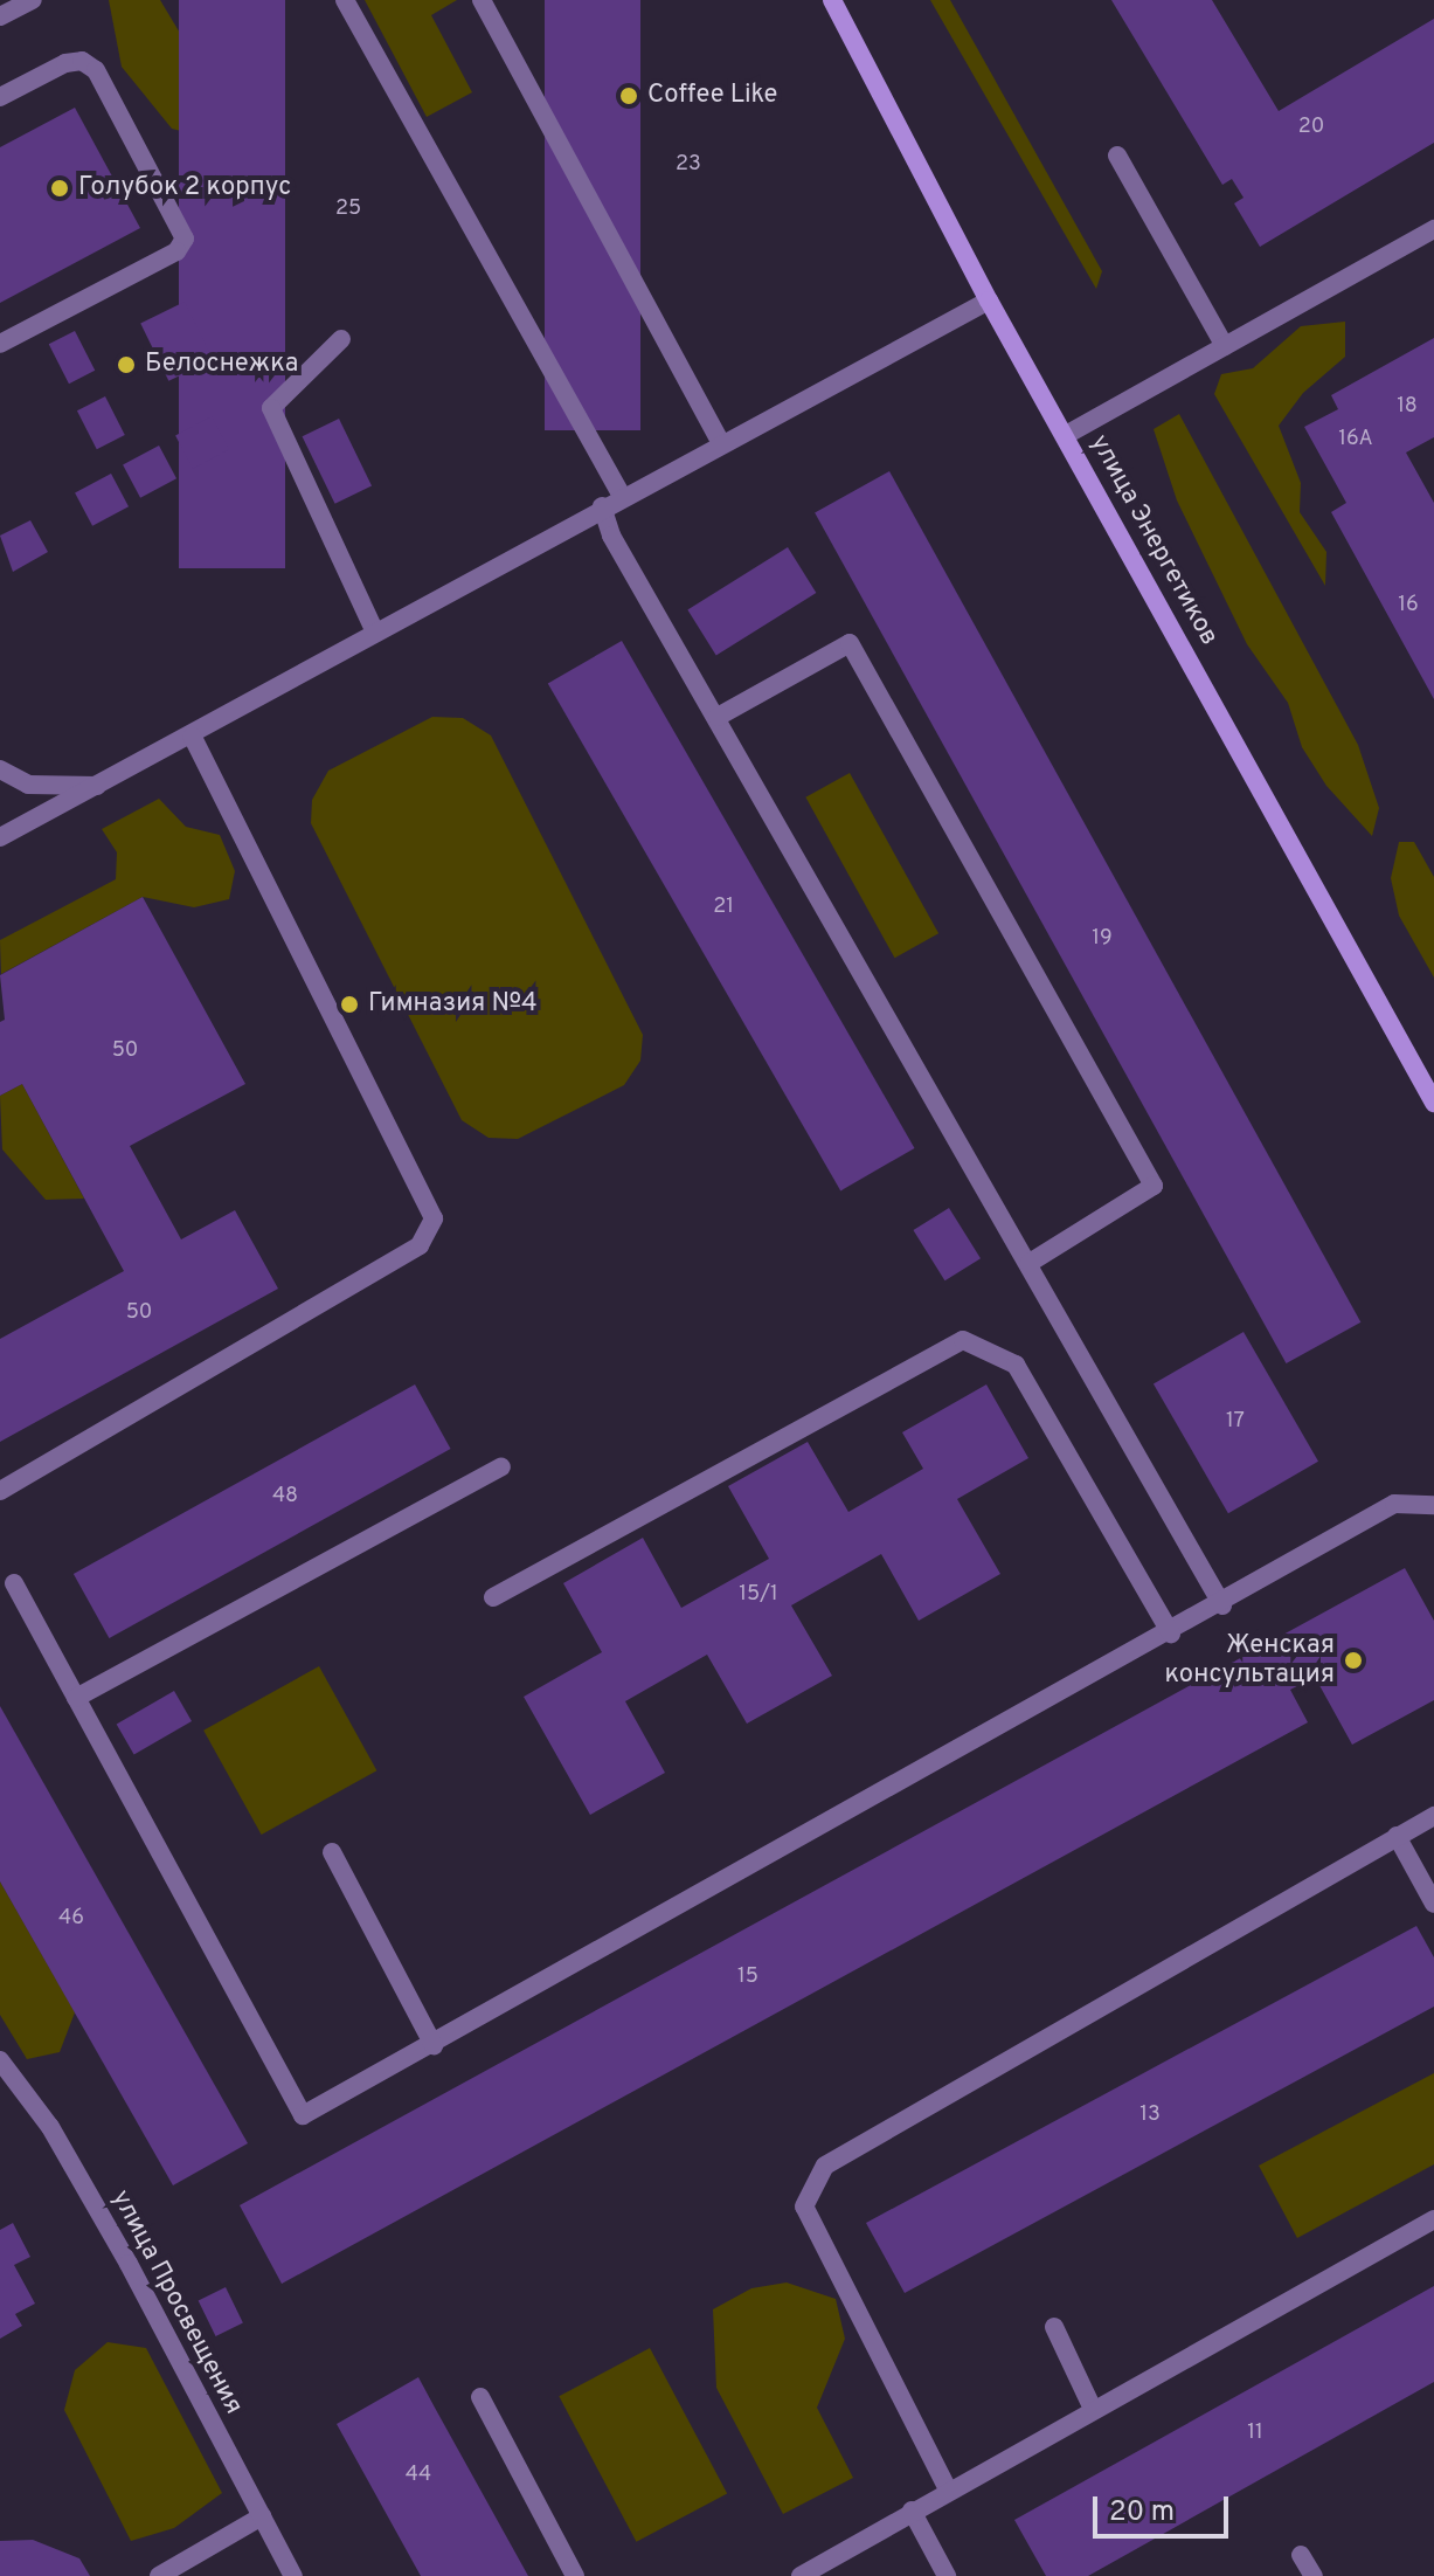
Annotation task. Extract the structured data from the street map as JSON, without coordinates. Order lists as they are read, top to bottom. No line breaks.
{"streets":{"main road":["улица Энергетиков"],"street":["улица Просвещения"]},"places":["Coffee Like","Голубок 2 корпус","Белоснежка","Гимназия №4","Женская консультация"],"house_numbers":["20","23","25","18","16А","16","21","19","50","50","17","48","15/1","46","15","13","11","44"],"scale_bar":"20 m"}
